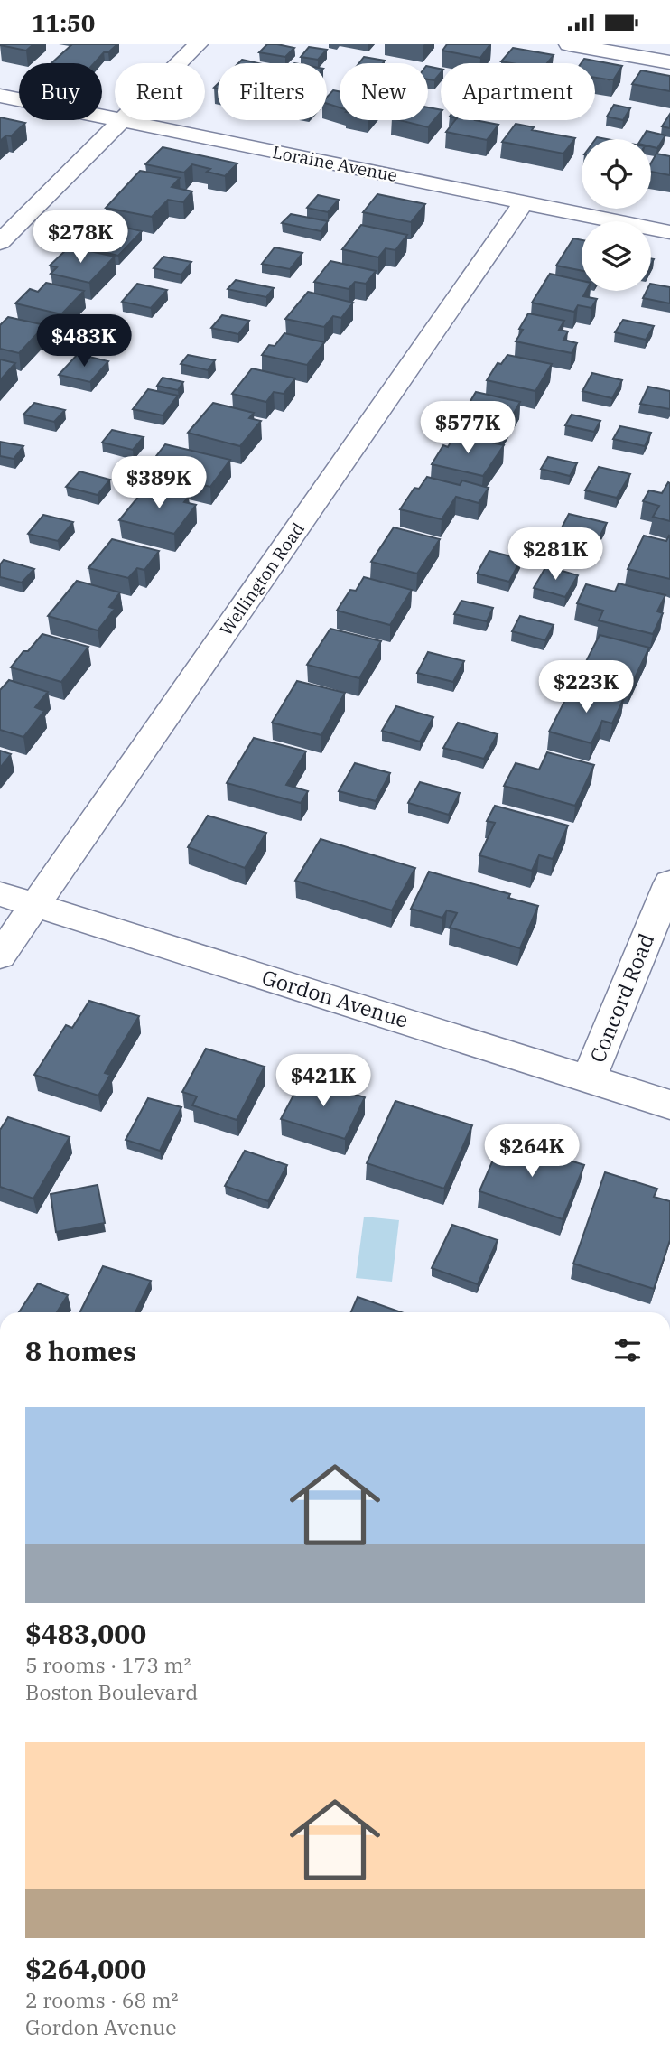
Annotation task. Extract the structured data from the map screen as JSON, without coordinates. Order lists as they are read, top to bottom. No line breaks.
{"streets":{"street":["Loraine Avenue","Wellington Road","Concord Road","Gordon Avenue"]},"crossings":[["Loraine Avenue","Wellington Road"],["Wellington Road","Gordon Avenue"],["Concord Road","Gordon Avenue"]],"page":{"status":"11:50","chip":["Buy","Rent","Filters","New","Apartment"],"price":["$278K","$483K","$577K","$389K","$281K","$223K","$421K","$264K"],"heading":"8 homes","list":[{"name":"$483,000","note":"5 rooms · 173 m² · Boston Boulevard"},{"name":"$264,000","note":"2 rooms · 68 m² · Gordon Avenue"}]}}
